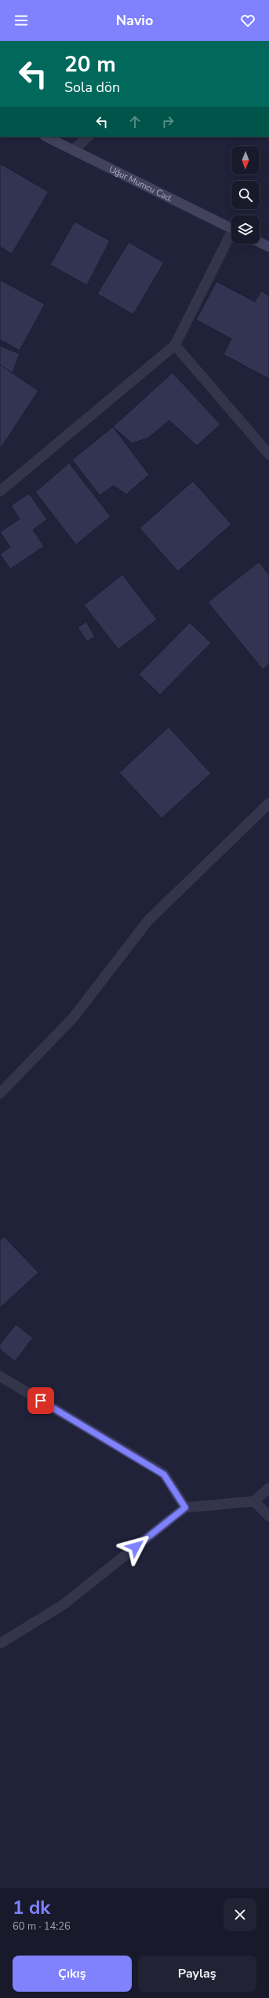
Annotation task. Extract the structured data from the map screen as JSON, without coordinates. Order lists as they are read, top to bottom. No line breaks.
{"streets":{"street":["Uğur Mumcu Cad."]},"north":"bottom","page":{"header":"Navio","turn":["20 m","Sola dön"],"heading":["1 dk","60 m · 14:26"],"buttons":["Çıkış","Paylaş"]}}
